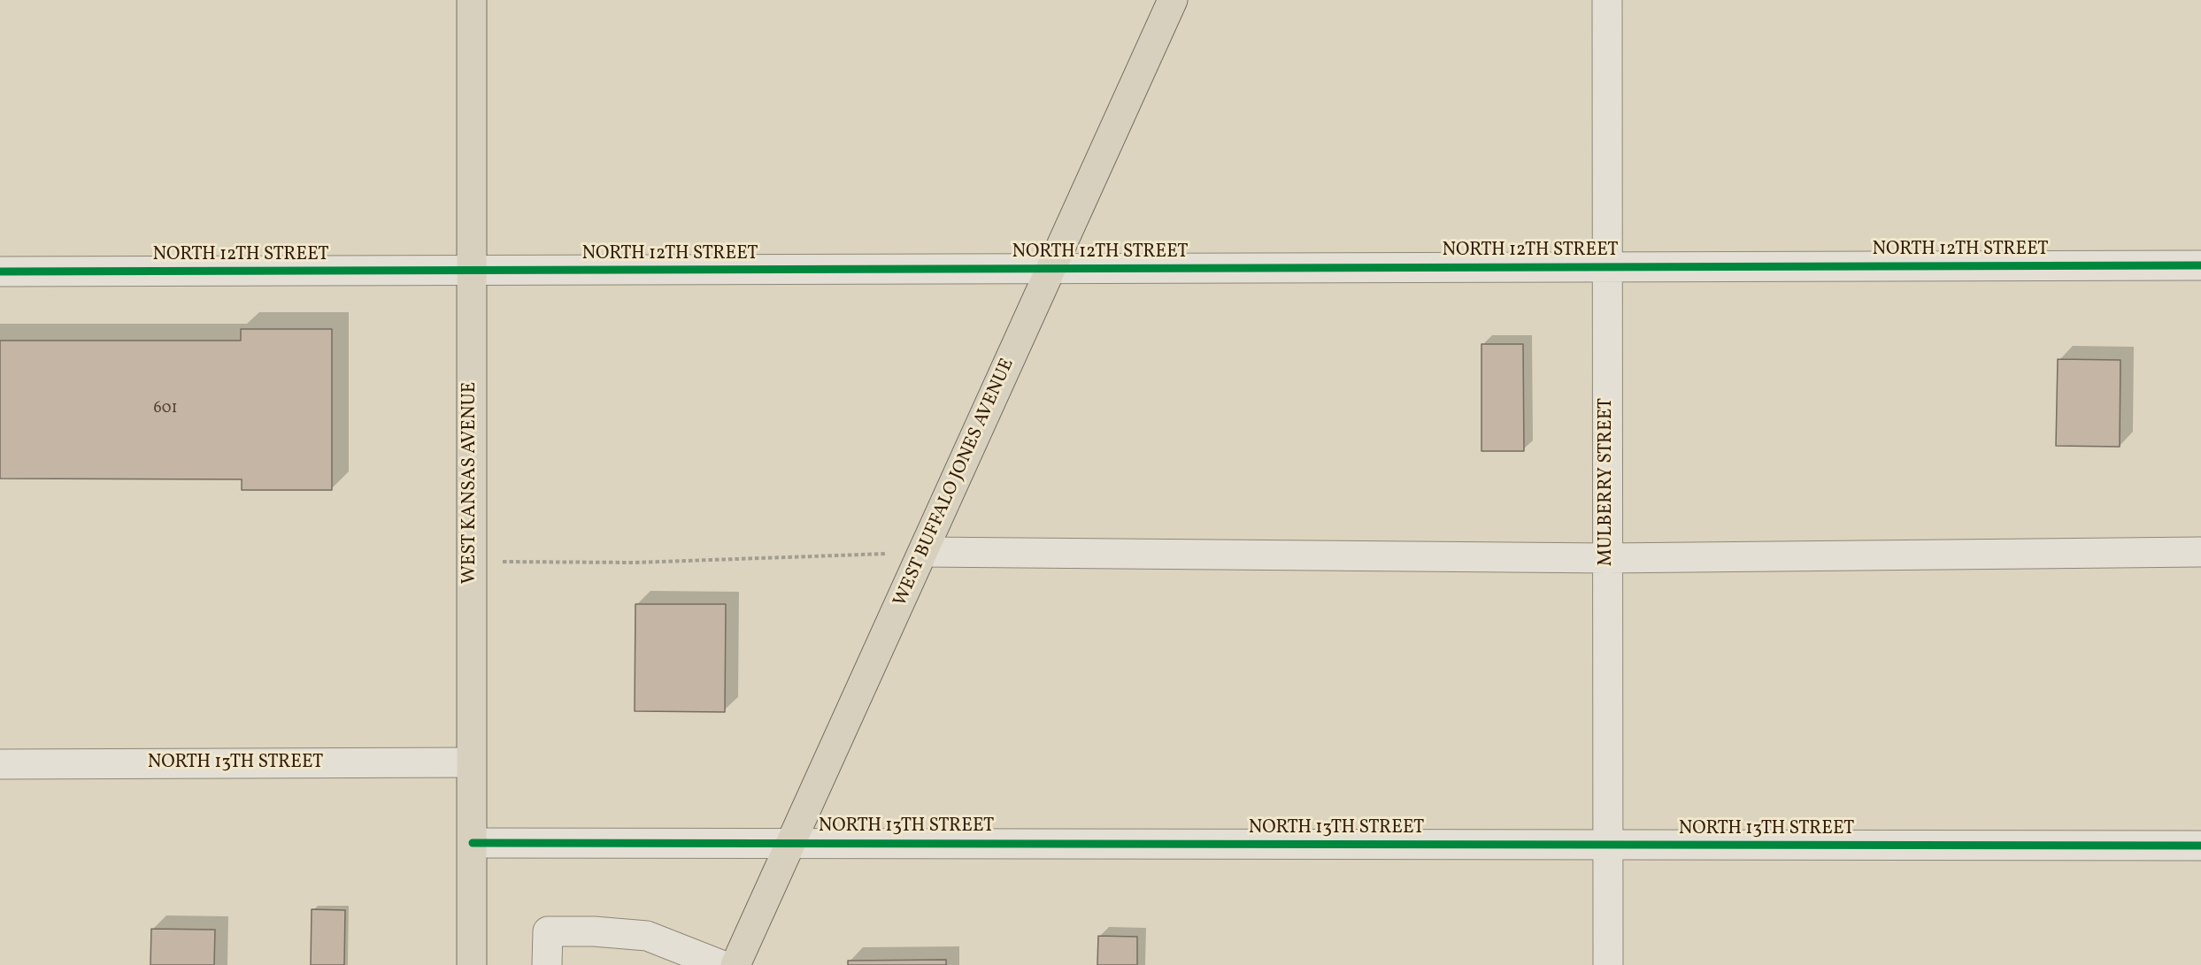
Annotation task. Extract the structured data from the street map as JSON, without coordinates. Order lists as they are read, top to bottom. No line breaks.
{"streets":{"main road":["WEST KANSAS AVENUE","WEST BUFFALO JONES AVENUE"],"street":["NORTH 12TH STREET","MULBERRY STREET","NORTH 13TH STREET"]},"crossings":[["NORTH 12TH STREET","MULBERRY STREET"],["NORTH 12TH STREET","WEST KANSAS AVENUE"],["NORTH 12TH STREET","WEST BUFFALO JONES AVENUE"],["MULBERRY STREET","NORTH 13TH STREET"],["WEST KANSAS AVENUE","NORTH 13TH STREET"],["WEST BUFFALO JONES AVENUE","NORTH 13TH STREET"]],"house_numbers":["601"]}
